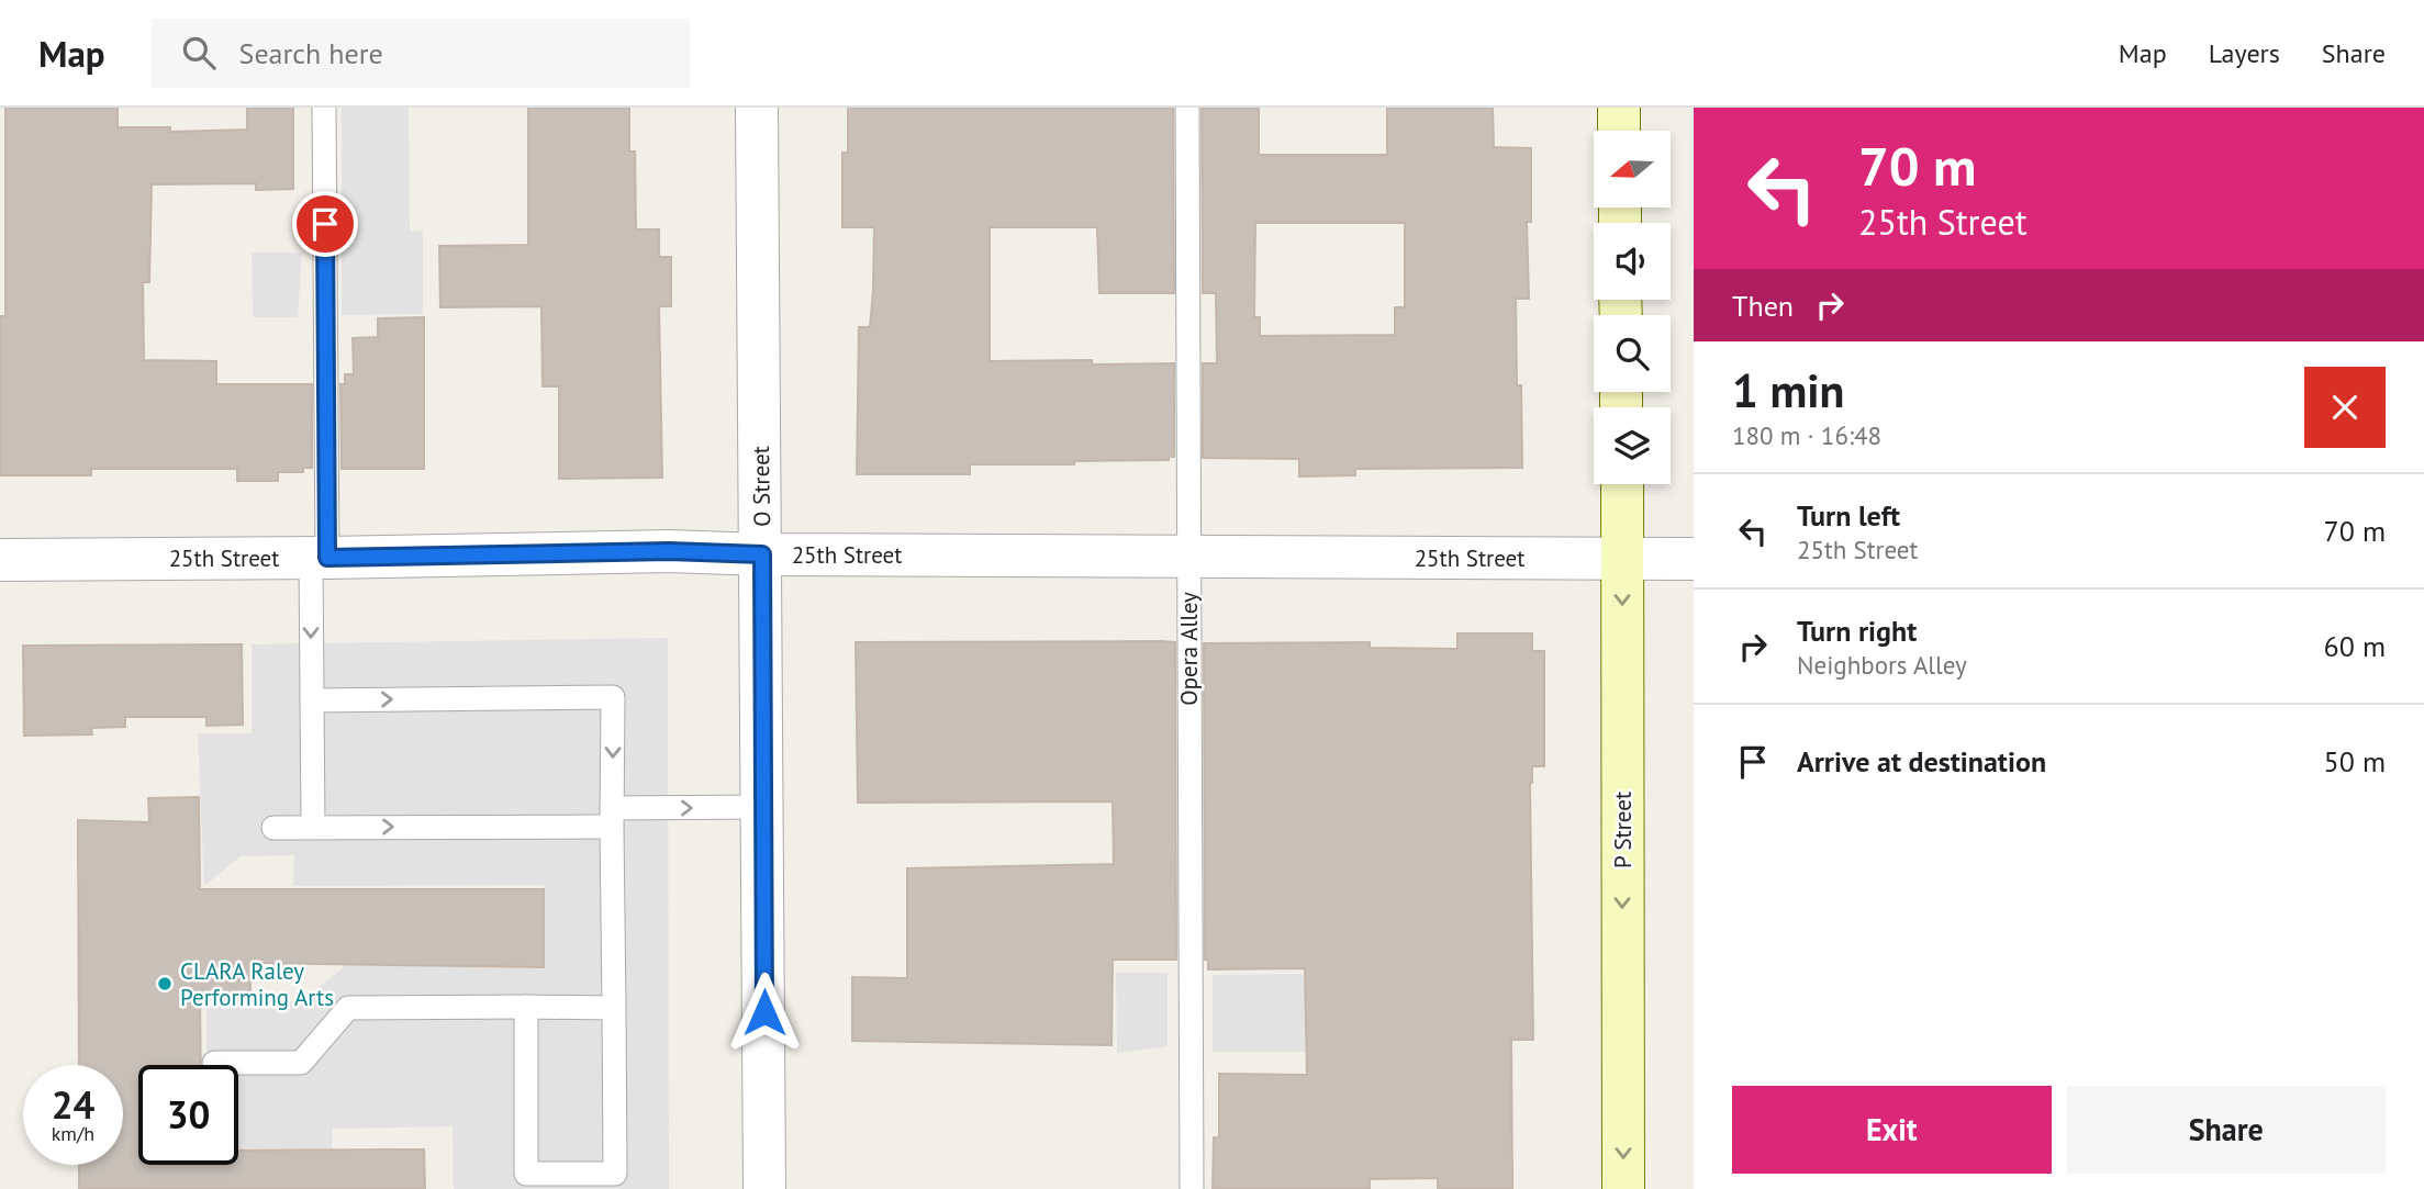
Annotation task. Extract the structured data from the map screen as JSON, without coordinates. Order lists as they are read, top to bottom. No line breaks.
{"streets":{"main road":["P Street"],"street":["O Street","25th Street"],"lane":["Opera Alley"]},"crossings":[["O Street","25th Street"],["25th Street","Opera Alley"],["25th Street","P Street"]],"one_way":["P Street"],"places":["CLARA Raley Performing Arts"],"north":"left","page":{"header":"Map","search":"Search here","nav":["Map","Layers","Share"],"turn":["70 m","25th Street"],"then":"Then","heading":["1 min","180 m · 16:48"],"list":[{"name":"Turn left","note":"25th Street","value":"70 m"},{"name":"Turn right","note":"Neighbors Alley","value":"60 m"},{"name":"Arrive at destination","value":"50 m"}],"speed":"24 km/h","limit":"30","buttons":["Exit","Share"]}}
